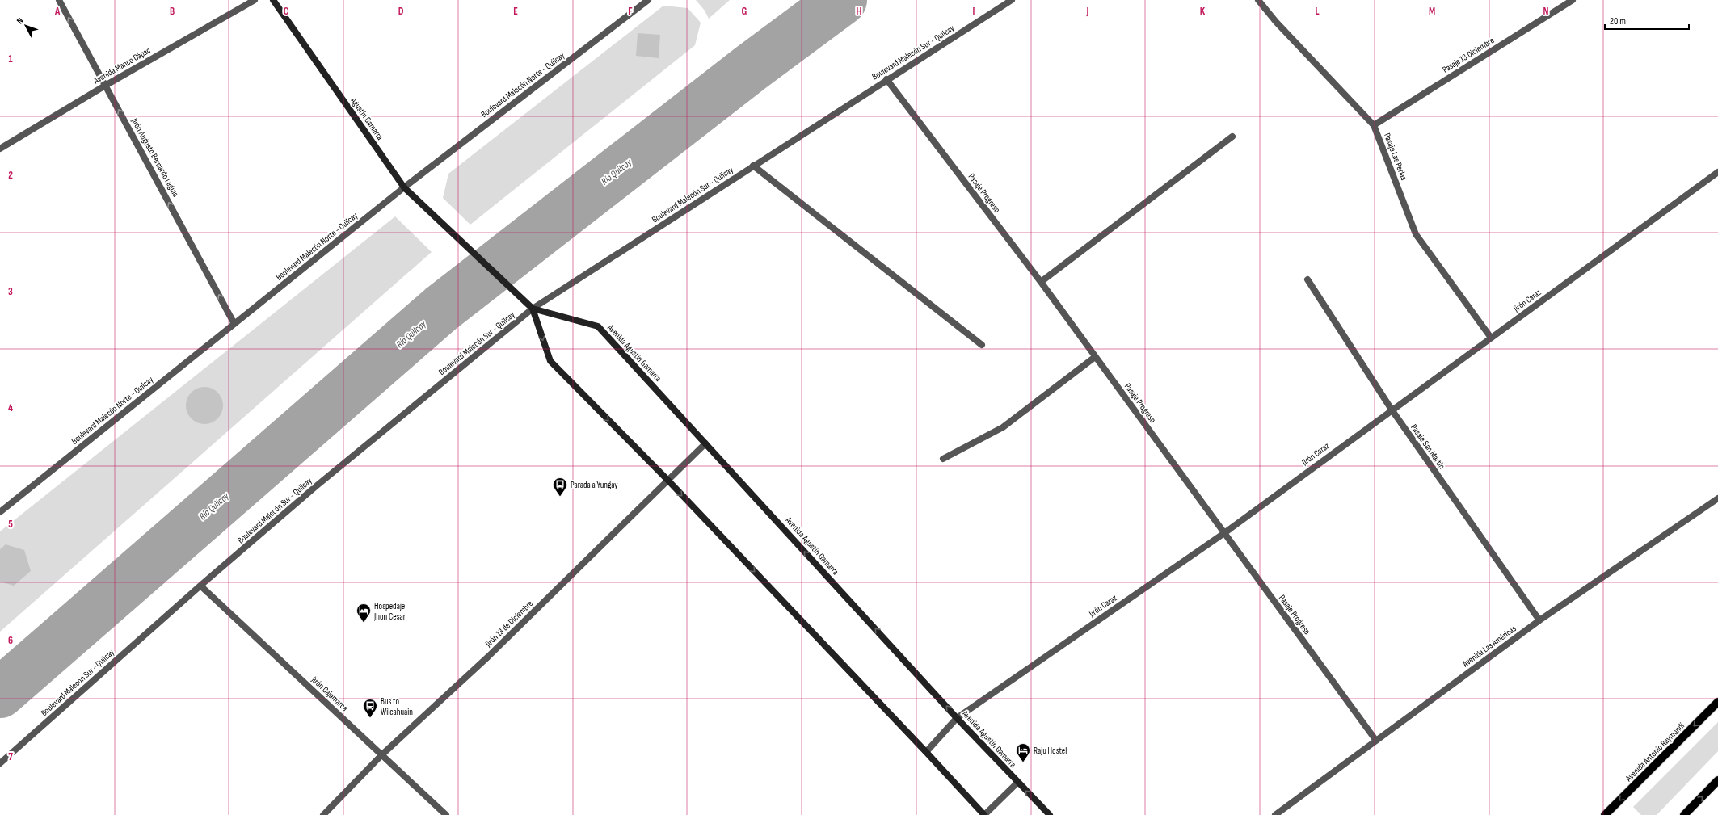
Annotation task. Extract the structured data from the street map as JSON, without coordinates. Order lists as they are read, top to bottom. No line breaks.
{"streets":{"main road":["Avenida Antonio Raymondi"],"street":["Boulevard Malecón Sur - Quilcay","Pasaje 13 Diciembre","Avenida Manco Cápac","Boulevard Malecón Norte - Quilcay","Agustín Gamarra","Pasaje Las Perlas","Jirón Augusto Bernardo Leguía","Pasaje Progreso","Jirón Caraz","Avenida Agustín Gamarra","Pasaje San Martín","Jirón 13 de Diciembre","Avenida Las Américas","Jirón Cajamarca"]},"crossings":[["Boulevard Malecón Sur - Quilcay","Agustín Gamarra"],["Boulevard Malecón Sur - Quilcay","Pasaje Progreso"],["Boulevard Malecón Sur - Quilcay","Avenida Agustín Gamarra"],["Boulevard Malecón Sur - Quilcay","Jirón Cajamarca"],["Pasaje 13 Diciembre","Pasaje Las Perlas"],["Avenida Manco Cápac","Jirón Augusto Bernardo Leguía"],["Boulevard Malecón Norte - Quilcay","Agustín Gamarra"],["Boulevard Malecón Norte - Quilcay","Jirón Augusto Bernardo Leguía"],["Agustín Gamarra","Avenida Agustín Gamarra"],["Pasaje Las Perlas","Jirón Caraz"],["Pasaje Progreso","Jirón Caraz"],["Pasaje Progreso","Avenida Las Américas"],["Jirón Caraz","Avenida Agustín Gamarra"],["Jirón Caraz","Pasaje San Martín"],["Avenida Agustín Gamarra","Jirón 13 de Diciembre"],["Pasaje San Martín","Avenida Las Américas"],["Jirón 13 de Diciembre","Jirón Cajamarca"]],"one_way":["Jirón Augusto Bernardo Leguía"],"water":["Río Quilcay"],"places":{"bus stop":["Parada a Yungay","Bus to Wilcahuain"],"hotel":["Hospedaje Jhon Cesar","Raju Hostel"]},"scale_bar":"20 m","north":"top left","grid":{"columns":["A","B","C","D","E","F","G","H","I","J","K","L","M","N"],"rows":["1","2","3","4","5","6","7"]}}
